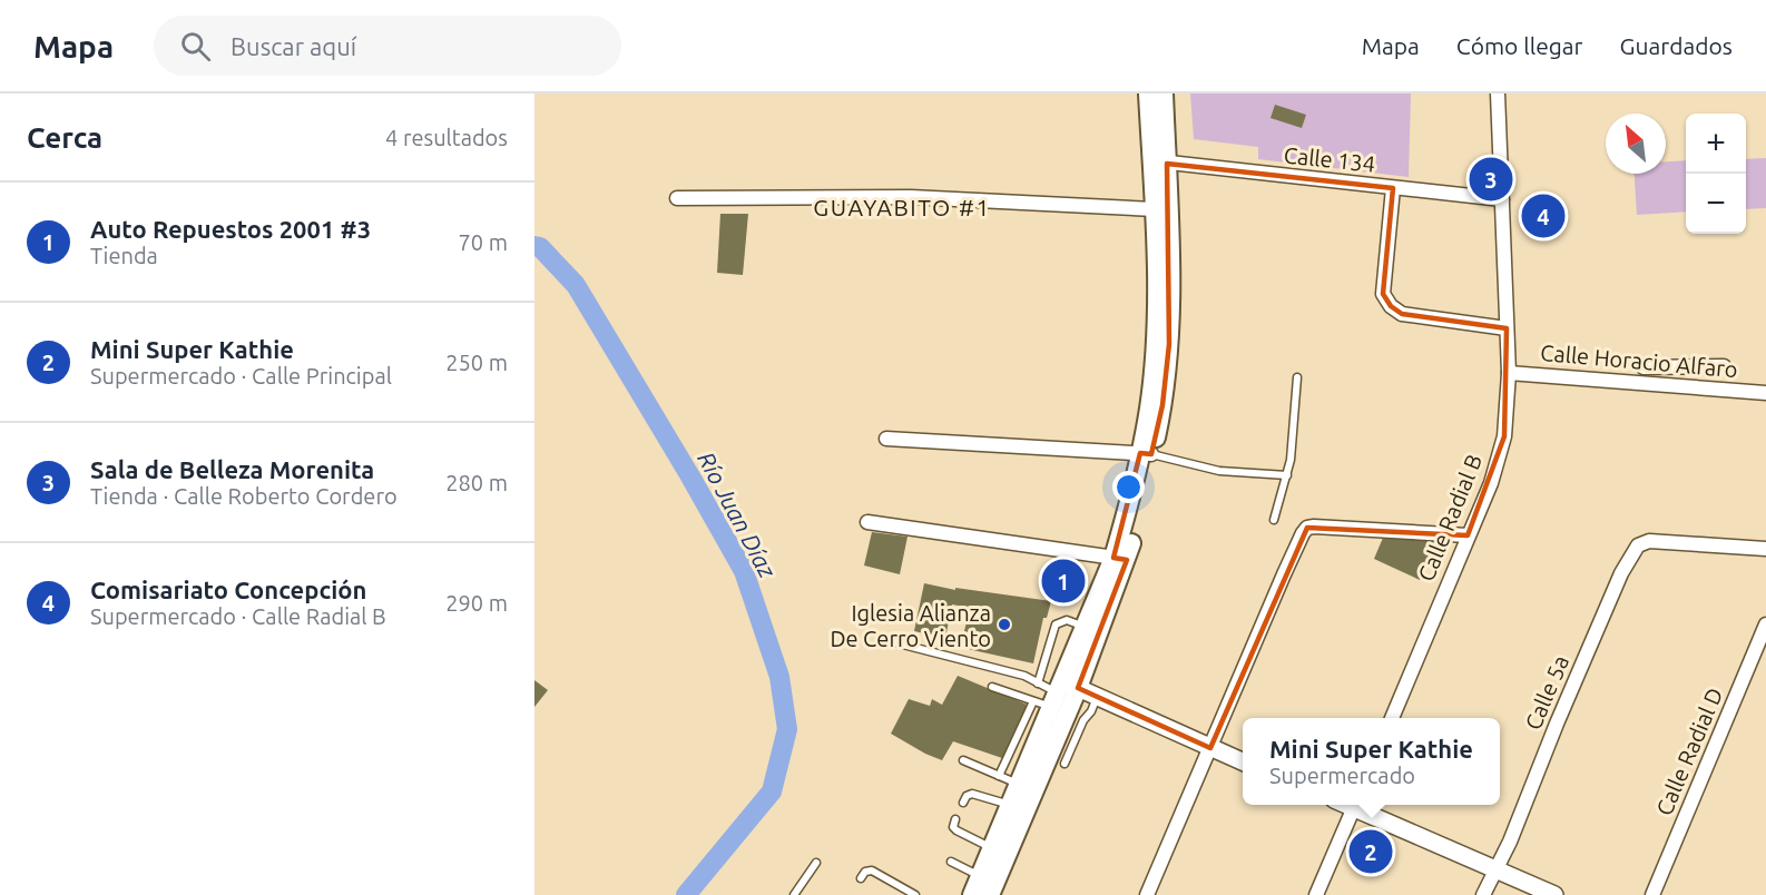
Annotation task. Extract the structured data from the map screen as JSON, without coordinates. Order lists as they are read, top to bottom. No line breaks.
{"streets":{"street":["Calle 134","Calle Horacio Alfaro","Calle Radial B","Calle 5a","Calle Radial D"]},"crossings":[["Calle 134","Calle Radial B"],["Calle Horacio Alfaro","Calle Radial B"]],"districts":["GUAYABITO #1"],"water":["Río Juan Díaz"],"places":["Iglesia Alianza De Cerro Viento"],"north":"top left","page":{"header":"Mapa","search":"Buscar aquí","nav":["Mapa","Cómo llegar","Guardados"],"heading":["Cerca","4 resultados"],"map_buttons":["+","−"],"pins":["3","4","1","2"],"list":[{"mark":"1","name":"Auto Repuestos 2001 #3","note":"Tienda","value":"70 m"},{"mark":"2","name":"Mini Super Kathie","note":"Supermercado · Calle Principal","value":"250 m"},{"mark":"3","name":"Sala de Belleza Morenita","note":"Tienda · Calle Roberto Cordero","value":"280 m"},{"mark":"4","name":"Comisariato Concepción","note":"Supermercado · Calle Radial B","value":"290 m"}],"popup":["Mini Super Kathie","Supermercado"]}}
